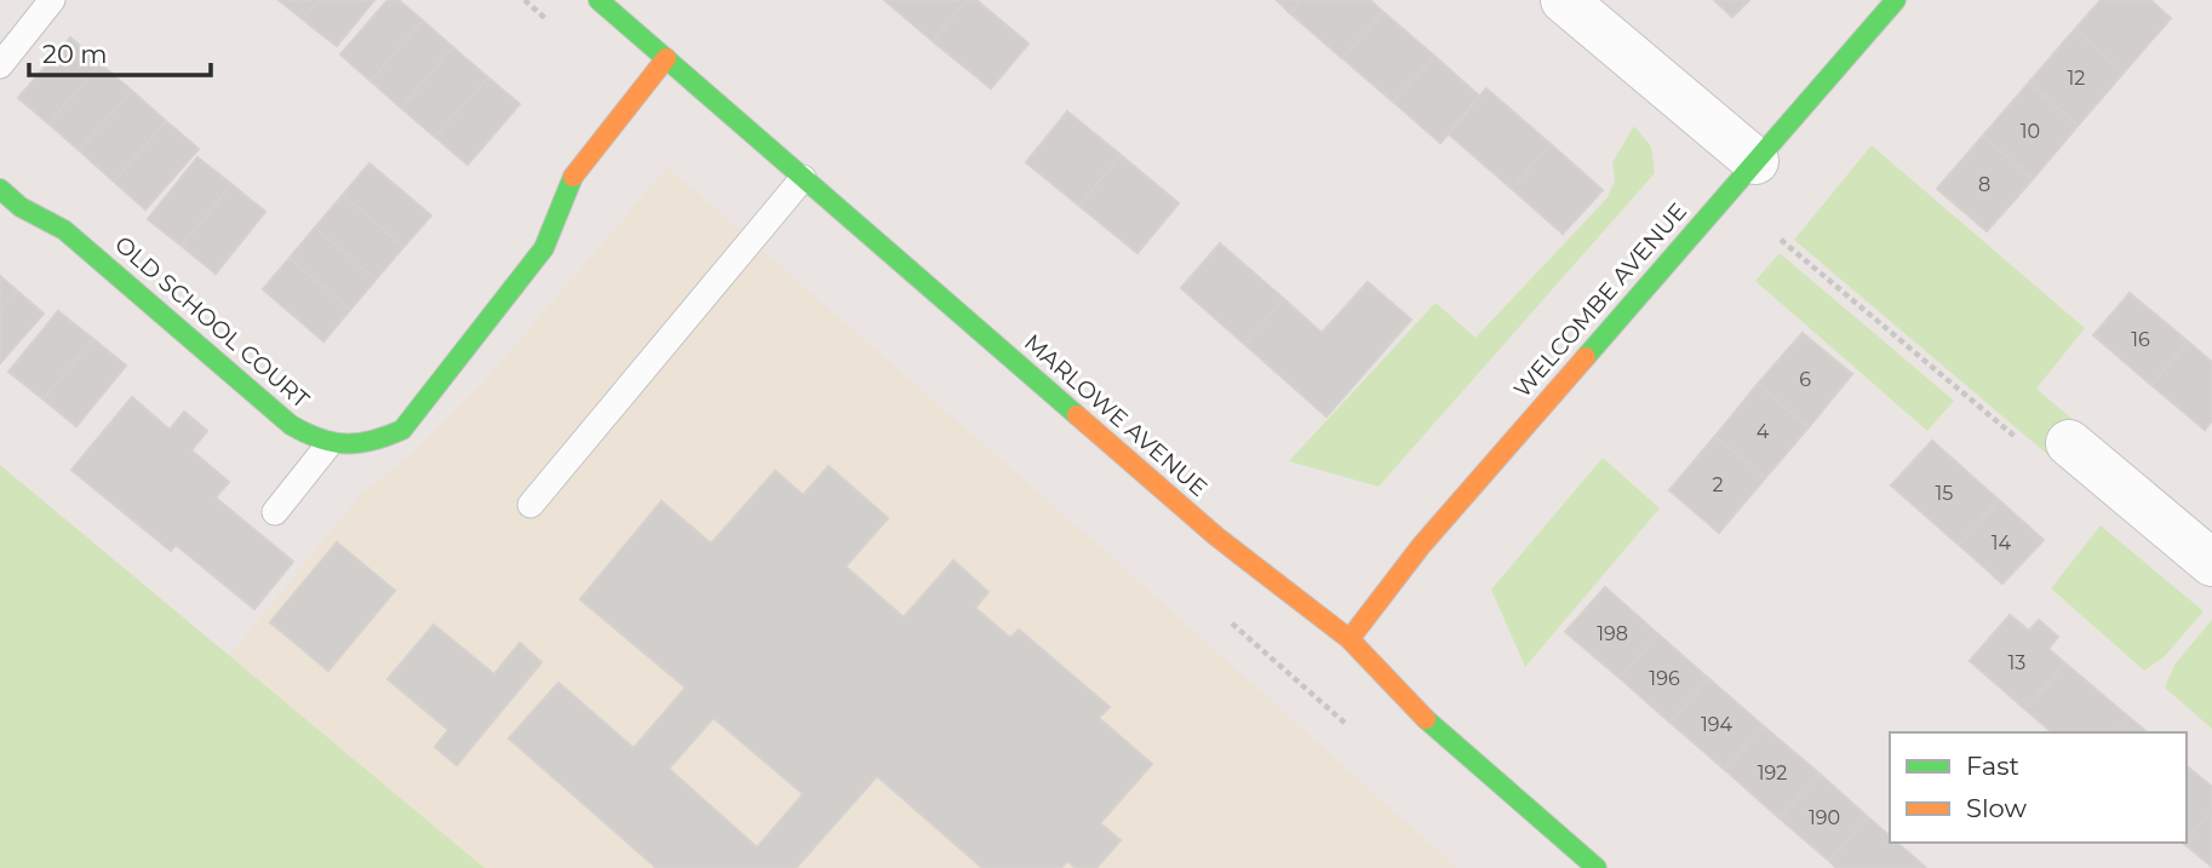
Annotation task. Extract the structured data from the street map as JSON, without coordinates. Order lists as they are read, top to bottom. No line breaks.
{"streets":{"street":["WELCOMBE AVENUE","OLD SCHOOL COURT","MARLOWE AVENUE"]},"crossings":[["WELCOMBE AVENUE","MARLOWE AVENUE"]],"house_numbers":["12","10","8","16","6","4","2","15","14","198","13","196","194","192","190"],"legend":["Fast","Slow"],"scale_bar":"20 m"}
